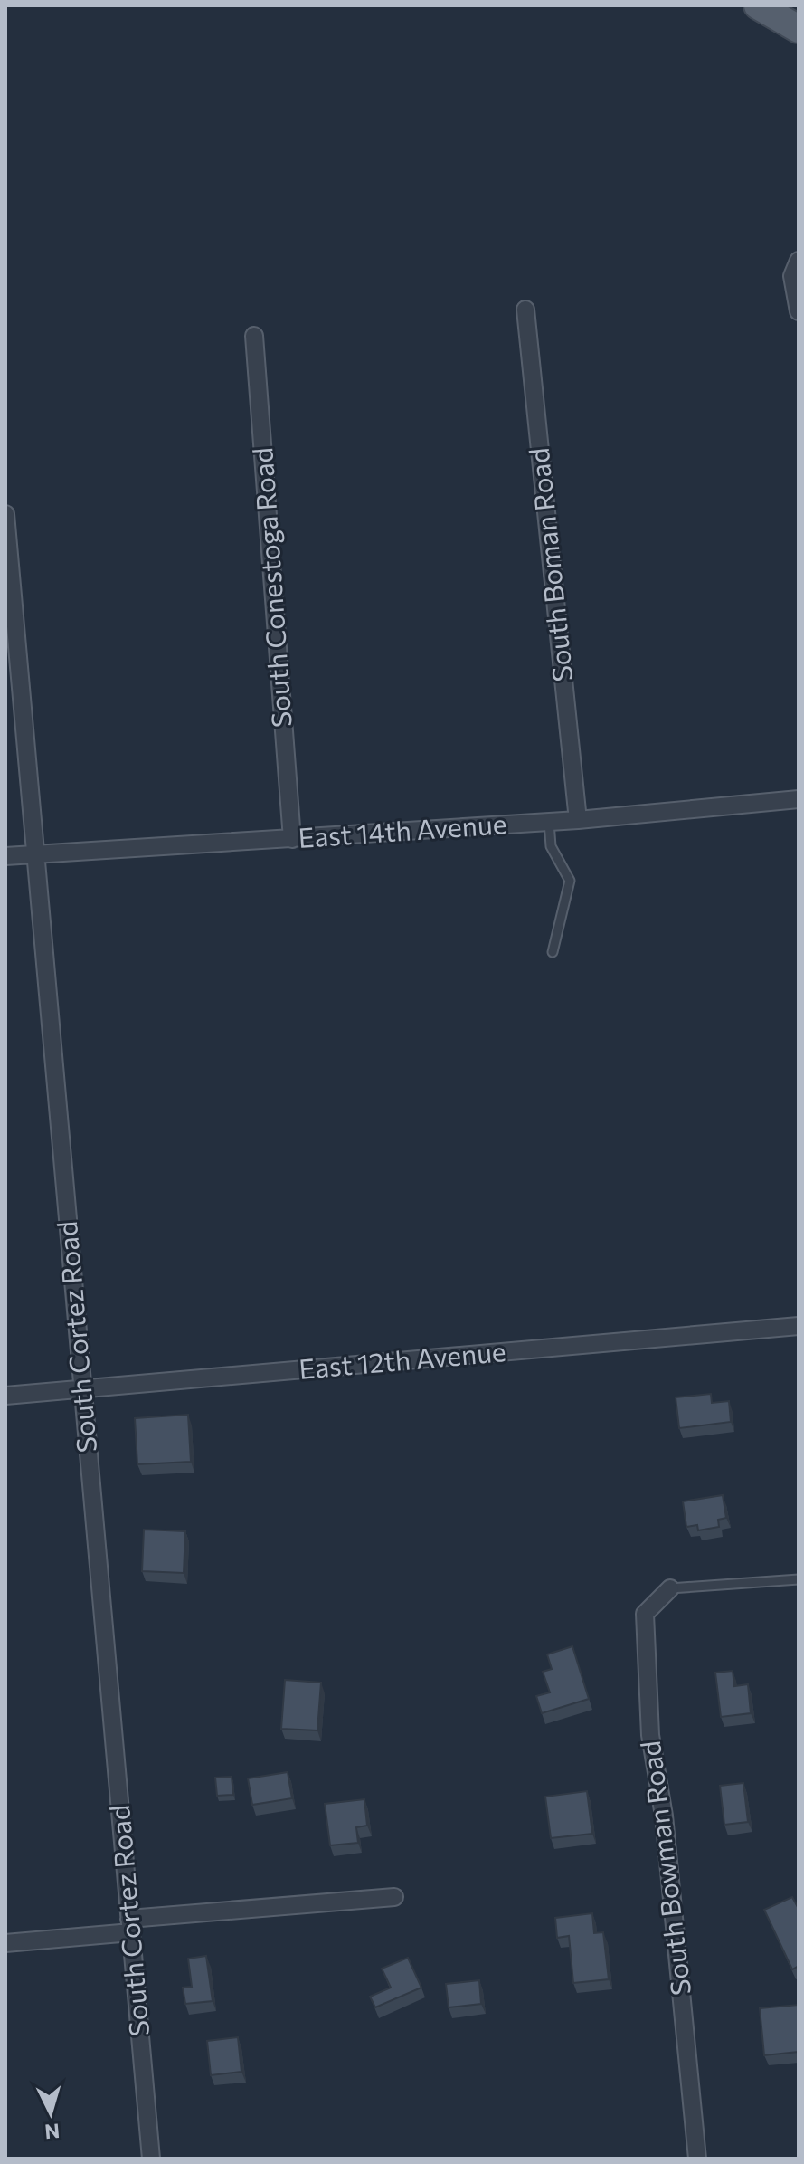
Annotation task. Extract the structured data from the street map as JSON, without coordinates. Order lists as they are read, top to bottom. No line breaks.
{"streets":{"street":["South Boman Road","South Conestoga Road","East 14th Avenue","South Cortez Road","East 12th Avenue","South Bowman Road"]},"crossings":[["South Boman Road","East 14th Avenue"],["South Conestoga Road","East 14th Avenue"],["East 14th Avenue","South Cortez Road"],["South Cortez Road","East 12th Avenue"]],"north":"bottom"}
